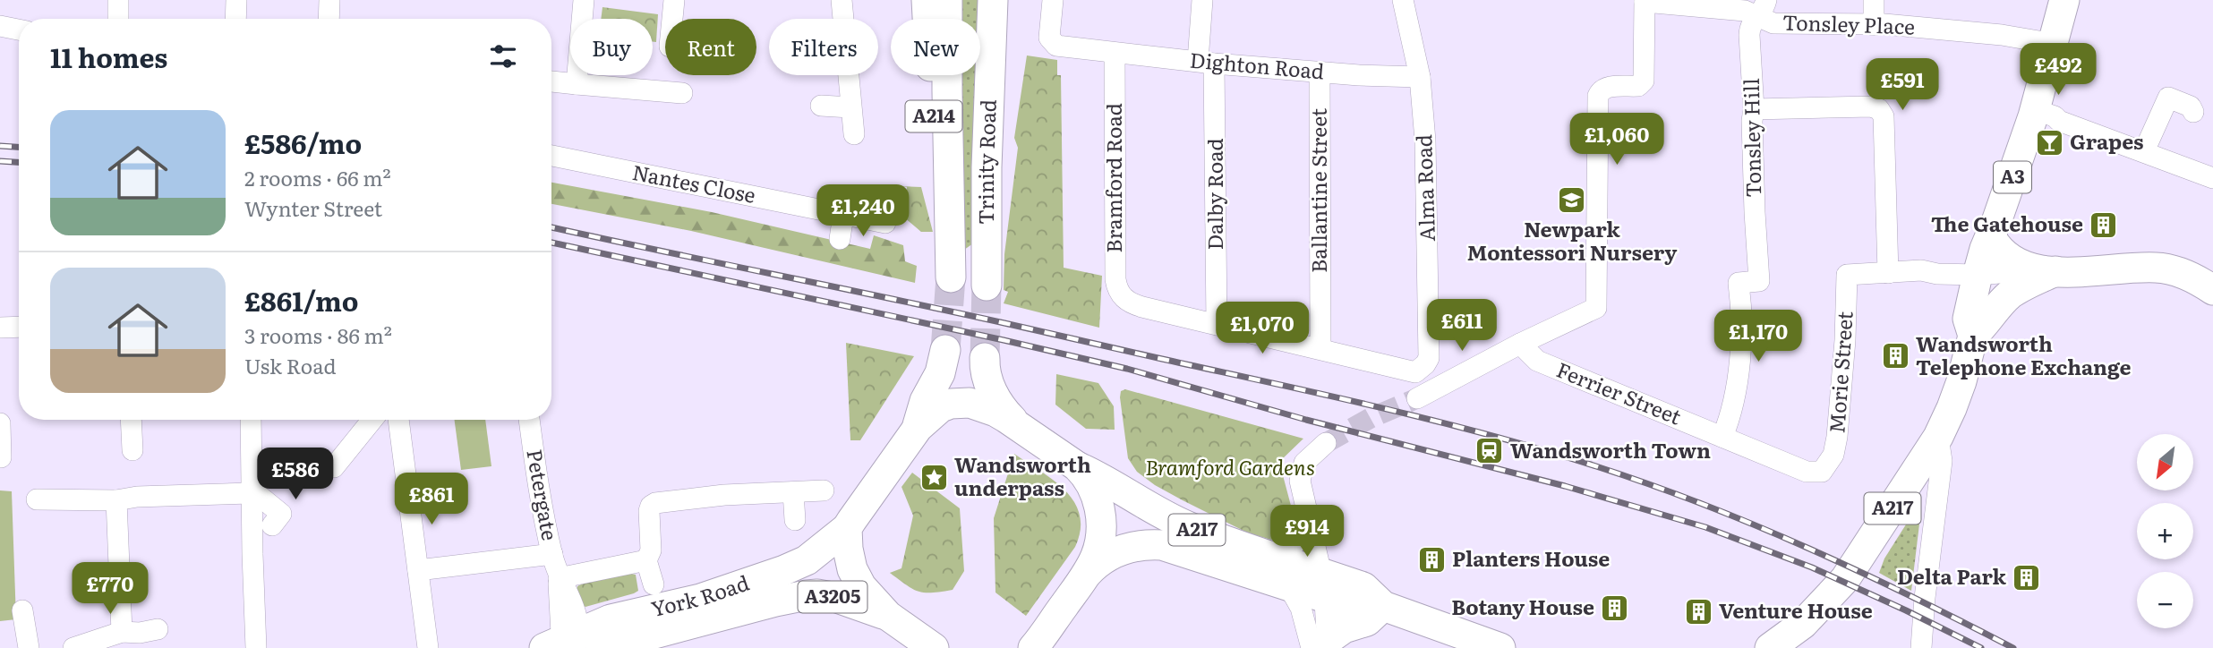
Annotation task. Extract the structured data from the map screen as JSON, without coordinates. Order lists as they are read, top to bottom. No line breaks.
{"streets":{"highway":["A214","Trinity Road","A3","A217","York Road","A3205"],"street":["Tonsley Place","Dighton Road","Tonsley Hill","Bramford Road","Nantes Close","Alma Road","Ballantine Street","Dalby Road","Morie Street","Ferrier Street","Petergate"]},"crossings":[["Tonsley Place","Tonsley Hill"],["Tonsley Place","A3"],["Dighton Road","Bramford Road"],["Dighton Road","Alma Road"],["Dighton Road","Ballantine Street"],["Dighton Road","Dalby Road"],["A214","Trinity Road"],["Tonsley Hill","Ferrier Street"],["A3","A217"],["Bramford Road","Dalby Road"],["Alma Road","Ballantine Street"],["Morie Street","Ferrier Street"],["Petergate","York Road"],["A217","York Road"]],"parks":["Bramford Gardens"],"places":{"bar":["Grapes"],"school or university":["Newpark Montessori Nursery"],"building":["The Gatehouse","Wandsworth Telephone Exchange","Planters House","Delta Park","Botany House","Venture House"],"station":["Wandsworth Town"],"place":["Wandsworth underpass"]},"north":"bottom left","page":{"chip":["Buy","Rent","Filters","New"],"heading":"11 homes","price":["£492","£591","£1,060","£1,240","£611","£1,070","£1,170","£586","£861","£914","£770"],"list":[{"name":"£586/mo","note":"2 rooms · 66 m² · Wynter Street"},{"name":"£861/mo","note":"3 rooms · 86 m² · Usk Road"}],"map_buttons":["+","−"]}}
